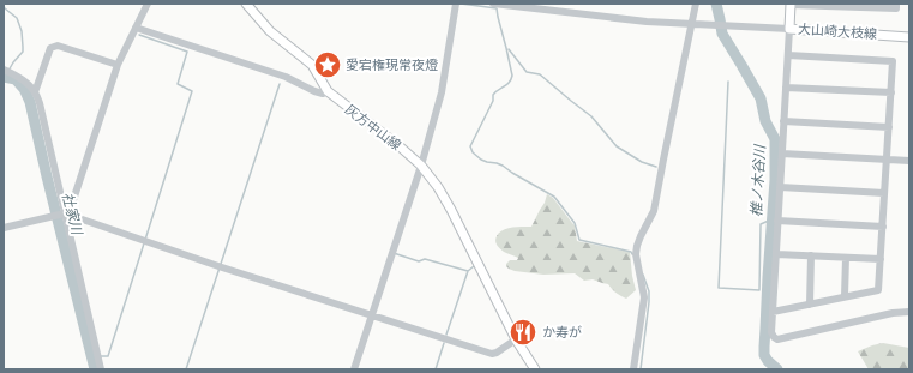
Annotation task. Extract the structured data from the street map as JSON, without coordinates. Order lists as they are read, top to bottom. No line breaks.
{"streets":{"main road":["大山崎大枝線","灰方中山線"]},"water":["椎ノ木谷川","社家川"],"places":{"place":["愛宕権現常夜燈"],"restaurant":["か寿が"]}}
